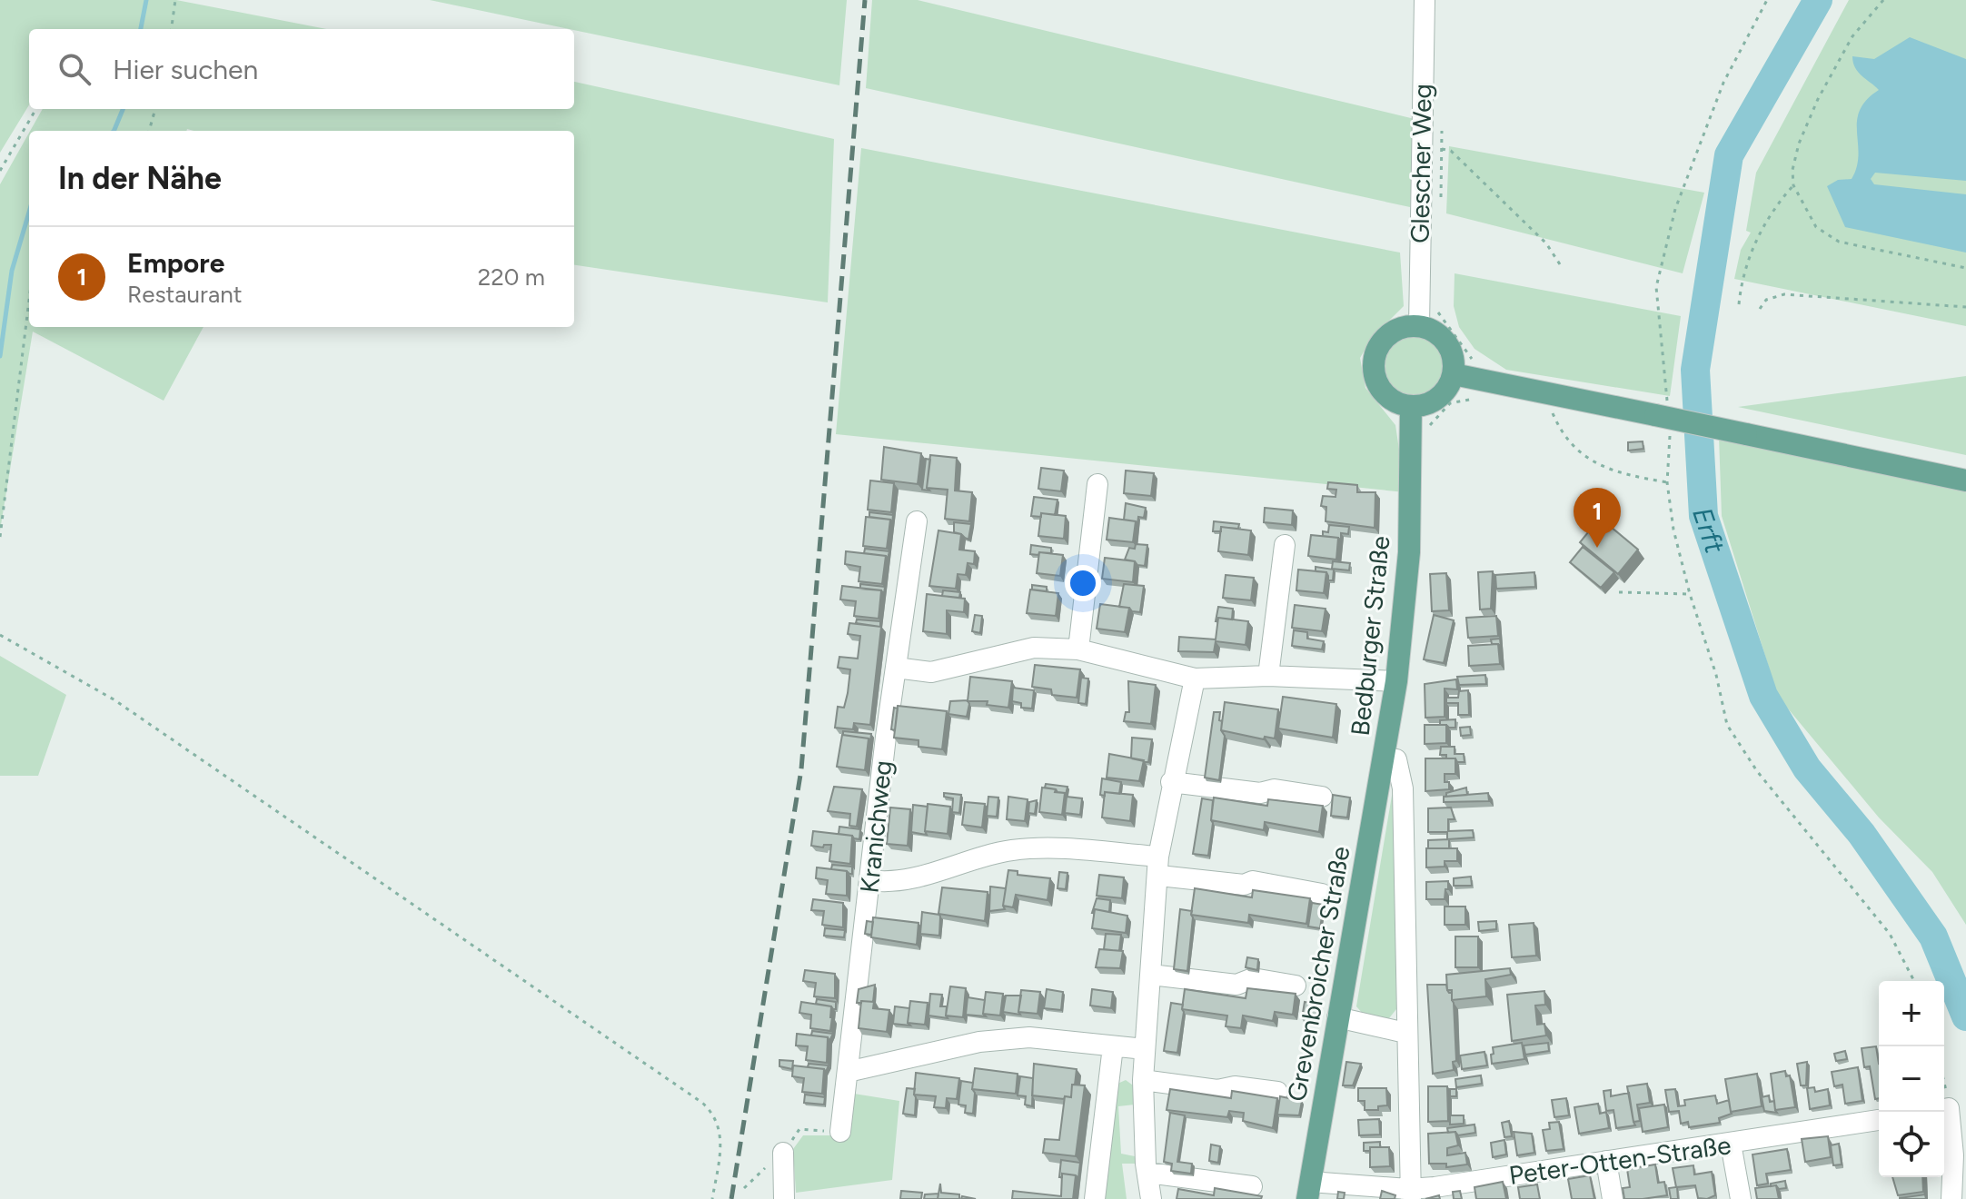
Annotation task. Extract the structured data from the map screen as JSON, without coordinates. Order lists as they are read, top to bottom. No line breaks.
{"streets":{"main road":["Bedburger Straße","Grevenbroicher Straße"],"street":["Glescher Weg","Kranichweg","Peter-Otten-Straße"]},"crossings":[["Glescher Weg","Bedburger Straße"],["Bedburger Straße","Grevenbroicher Straße"],["Bedburger Straße","Peter-Otten-Straße"],["Grevenbroicher Straße","Peter-Otten-Straße"]],"water":["Erft"],"page":{"search":"Hier suchen","heading":"In der Nähe","list":[{"mark":"1","name":"Empore","note":"Restaurant","value":"220 m"}],"pins":"1","map_buttons":["+","−"]}}
